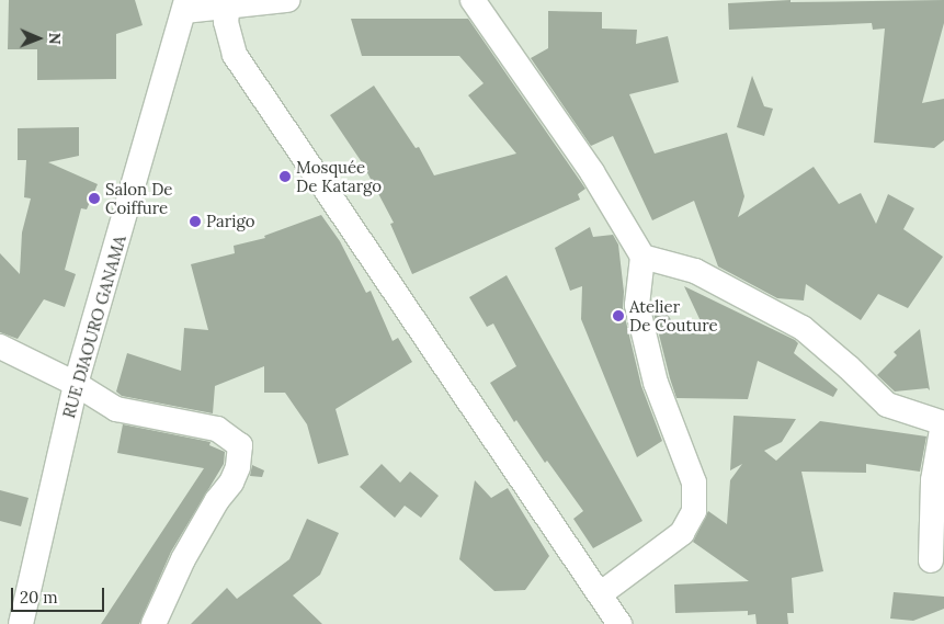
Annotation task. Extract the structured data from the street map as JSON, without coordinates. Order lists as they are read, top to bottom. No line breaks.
{"streets":{"street":["RUE DJAOURO GANAMA"]},"places":["Mosquée De Katargo","Salon De Coiffure","Parigo","Atelier De Couture"],"scale_bar":"20 m","north":"right"}
